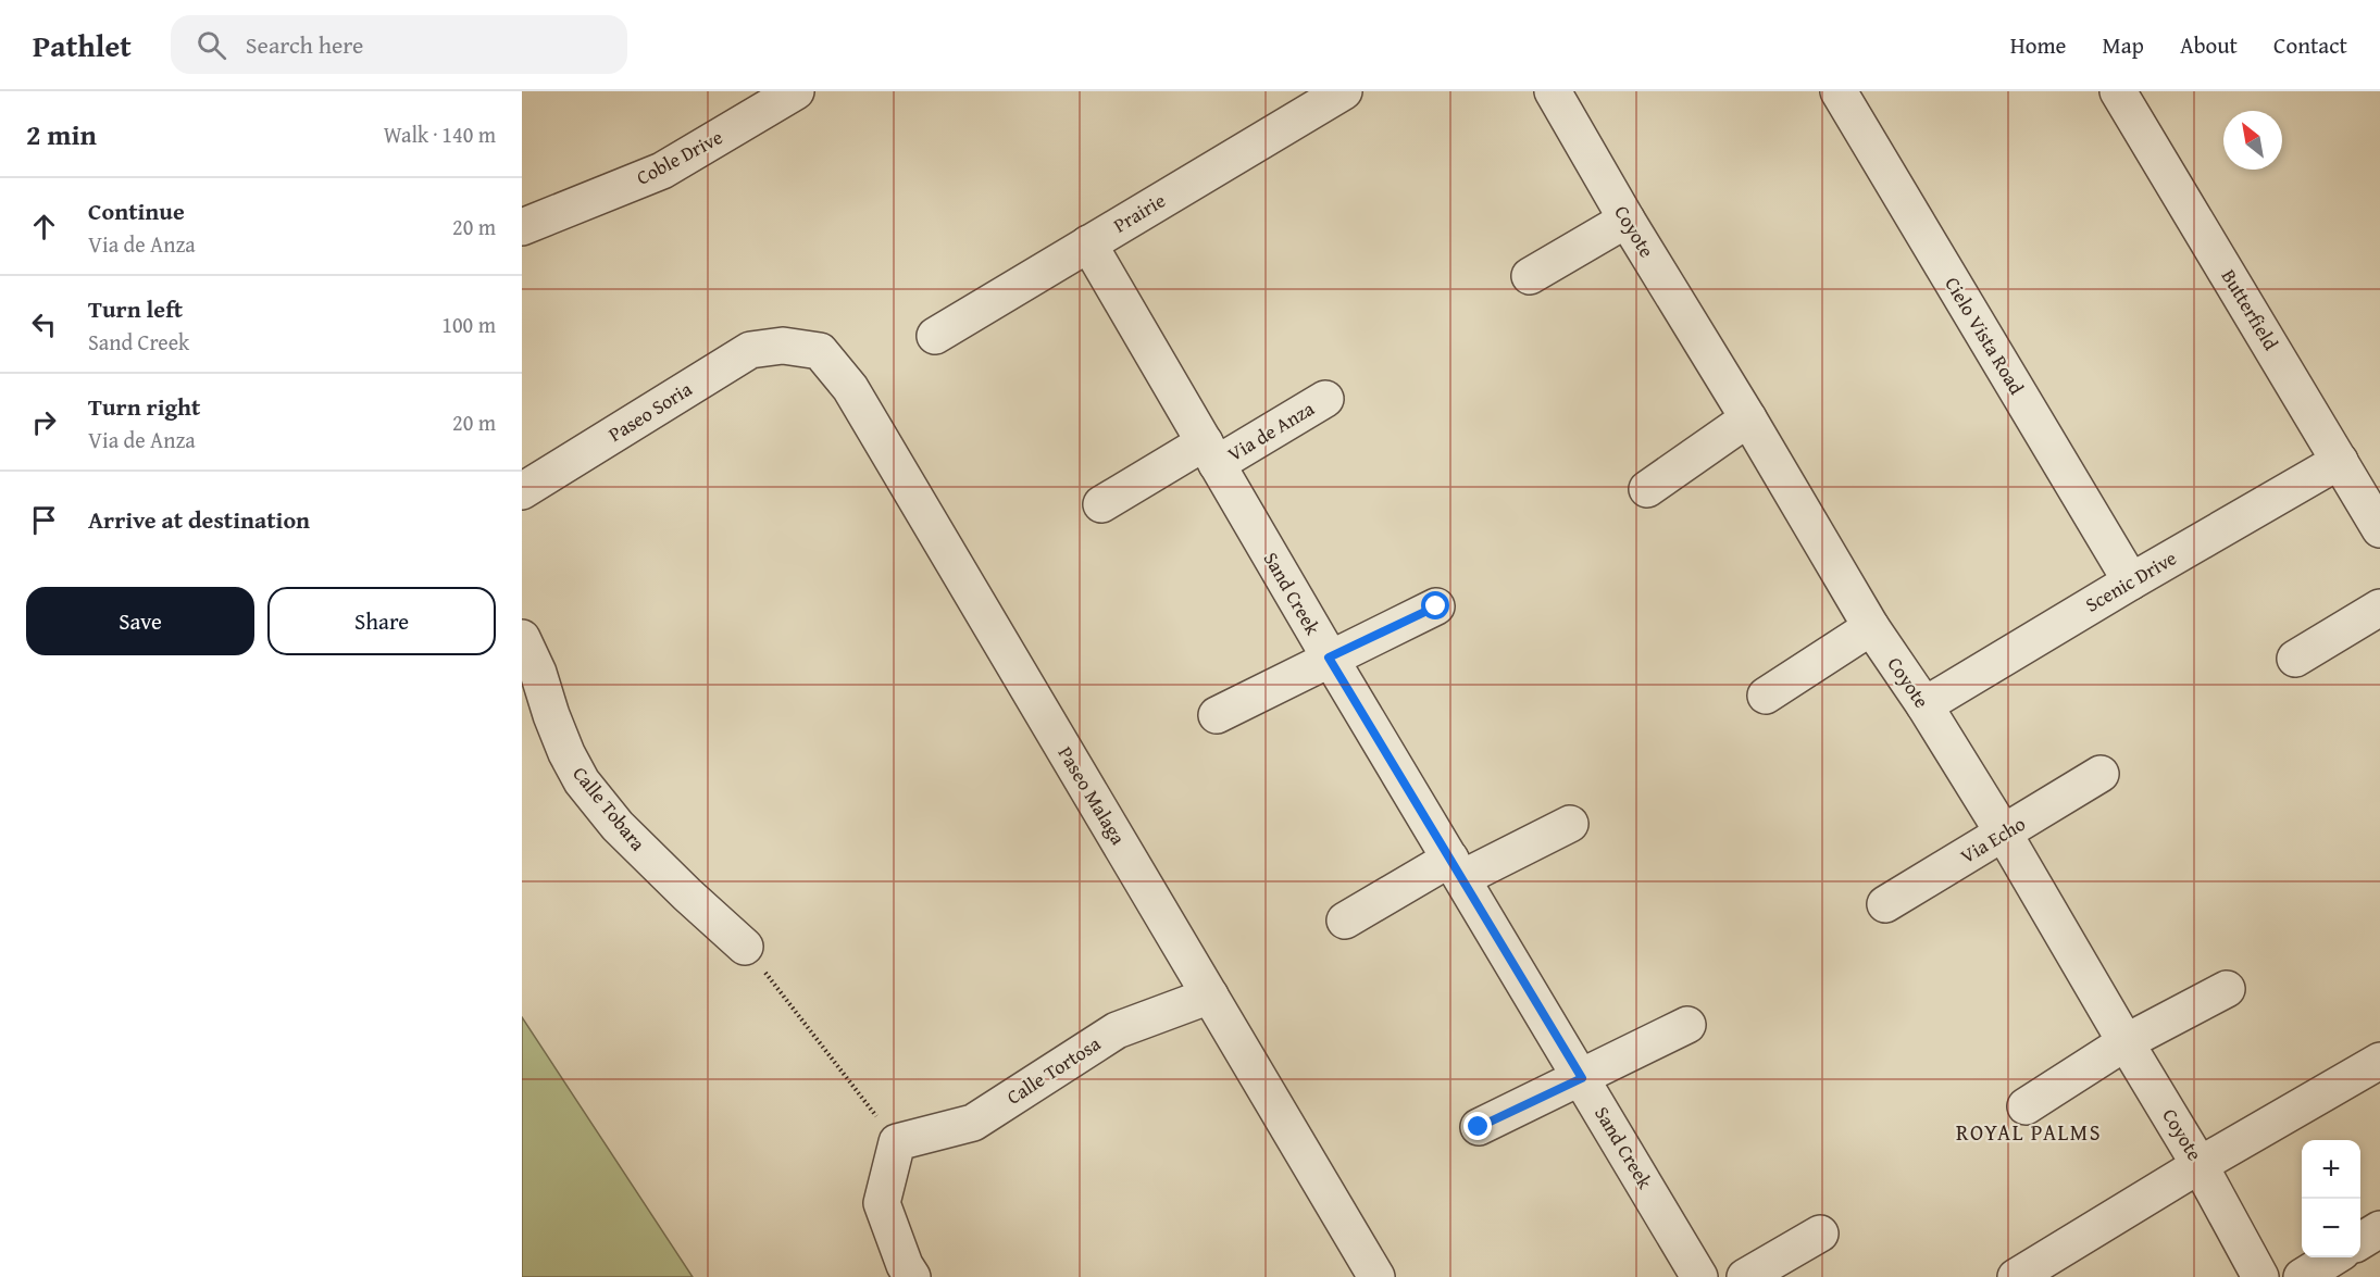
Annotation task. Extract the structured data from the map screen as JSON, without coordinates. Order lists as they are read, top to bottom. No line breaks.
{"streets":{"street":["Coble Drive","Prairie","Coyote","Butterfield","Cielo Vista Road","Paseo Soria","Via de Anza","Scenic Drive","Sand Creek","Paseo Malaga","Calle Tobara","Via Echo","Calle Tortosa"]},"crossings":[["Prairie","Sand Creek"],["Coyote","Scenic Drive"],["Coyote","Via Echo"],["Butterfield","Scenic Drive"],["Cielo Vista Road","Scenic Drive"],["Paseo Soria","Paseo Malaga"],["Via de Anza","Sand Creek"],["Paseo Malaga","Calle Tortosa"]],"districts":["ROYAL PALMS"],"north":"top left","page":{"header":"Pathlet","search":"Search here","nav":["Home","Map","About","Contact"],"heading":["2 min","Walk · 140 m"],"list":[["Continue","Via de Anza","20 m"],["Turn left","Sand Creek","100 m"],["Turn right","Via de Anza","20 m"],"Arrive at destination"],"buttons":["Save","Share"],"map_buttons":["+","−"]}}
